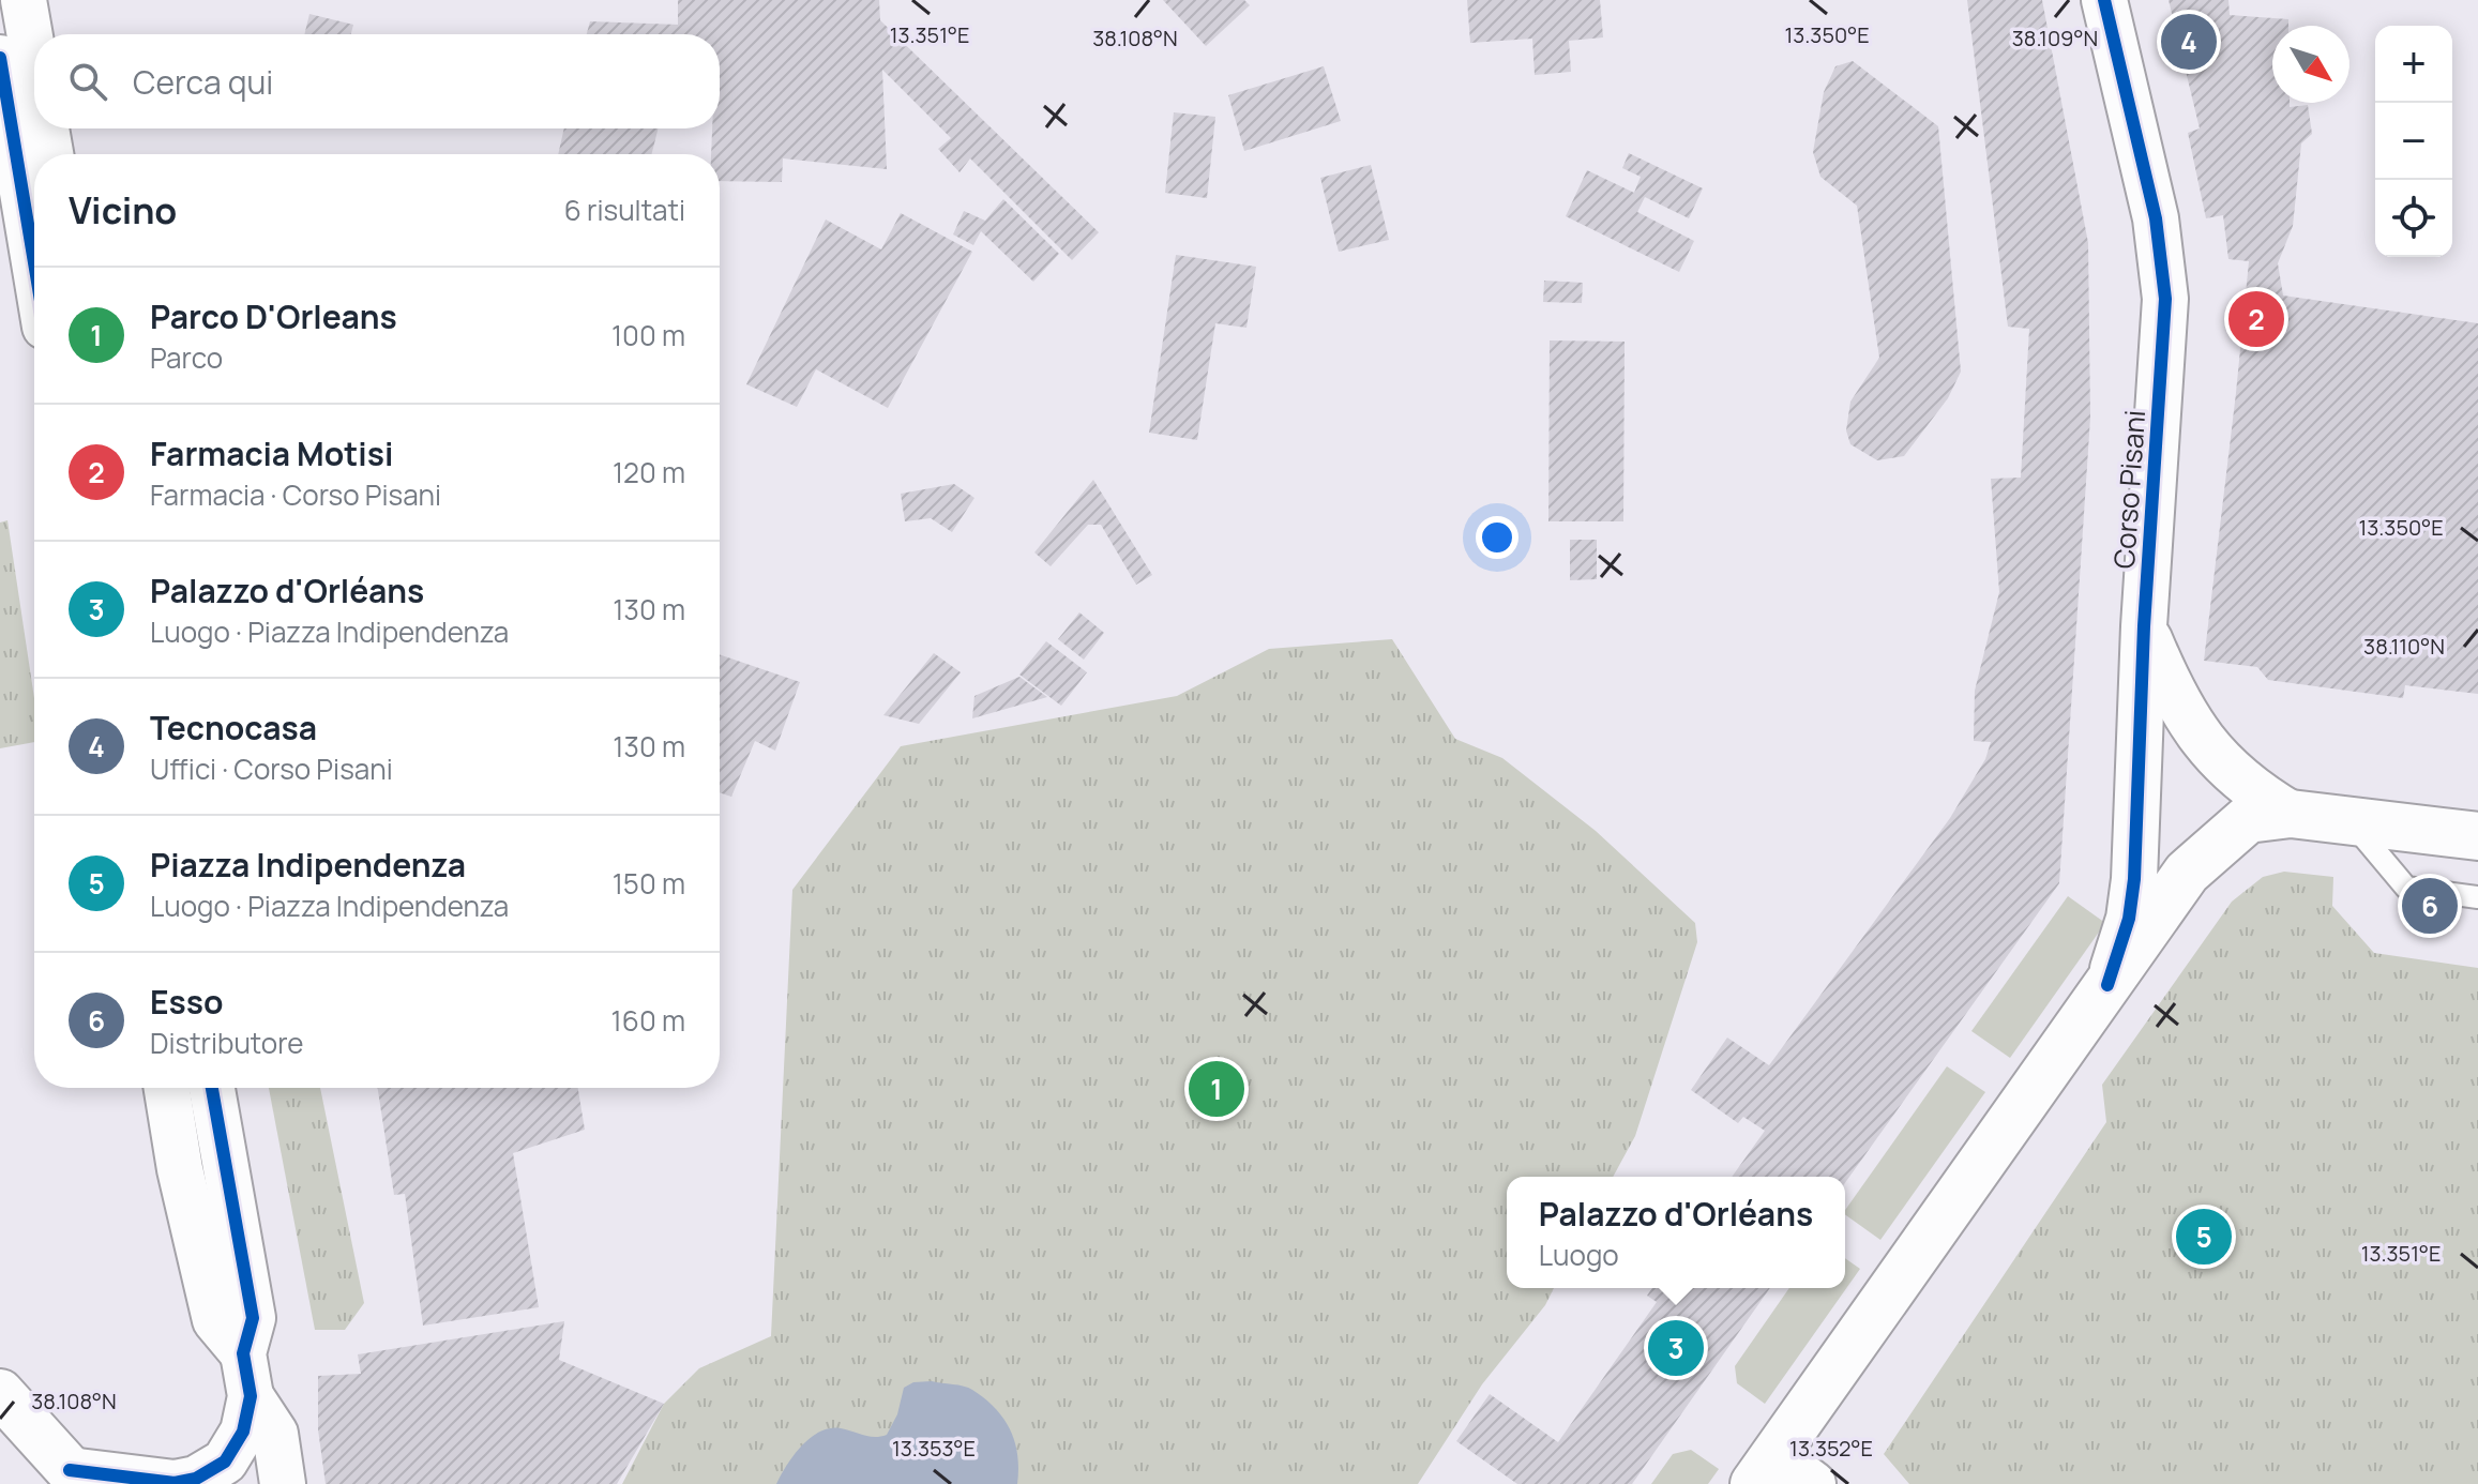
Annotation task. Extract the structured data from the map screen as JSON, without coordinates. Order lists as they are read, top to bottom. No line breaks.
{"streets":{"street":["Corso Pisani"]},"north":"bottom right","page":{"pins":["4","2","6","1","5","3"],"map_buttons":["+","−"],"search":"Cerca qui","heading":["Vicino","6 risultati"],"list":[{"mark":"1","name":"Parco D'Orleans","note":"Parco","value":"100 m"},{"mark":"2","name":"Farmacia Motisi","note":"Farmacia · Corso Pisani","value":"120 m"},{"mark":"3","name":"Palazzo d'Orléans","note":"Luogo · Piazza Indipendenza","value":"130 m"},{"mark":"4","name":"Tecnocasa","note":"Uffici · Corso Pisani","value":"130 m"},{"mark":"5","name":"Piazza Indipendenza","note":"Luogo · Piazza Indipendenza","value":"150 m"},{"mark":"6","name":"Esso","note":"Distributore","value":"160 m"}],"popup":["Palazzo d'Orléans","Luogo"]},"coordinates":["13.350°E","13.351°E","38.108°N","38.109°N","38.110°N","13.353°E","13.352°E"]}
